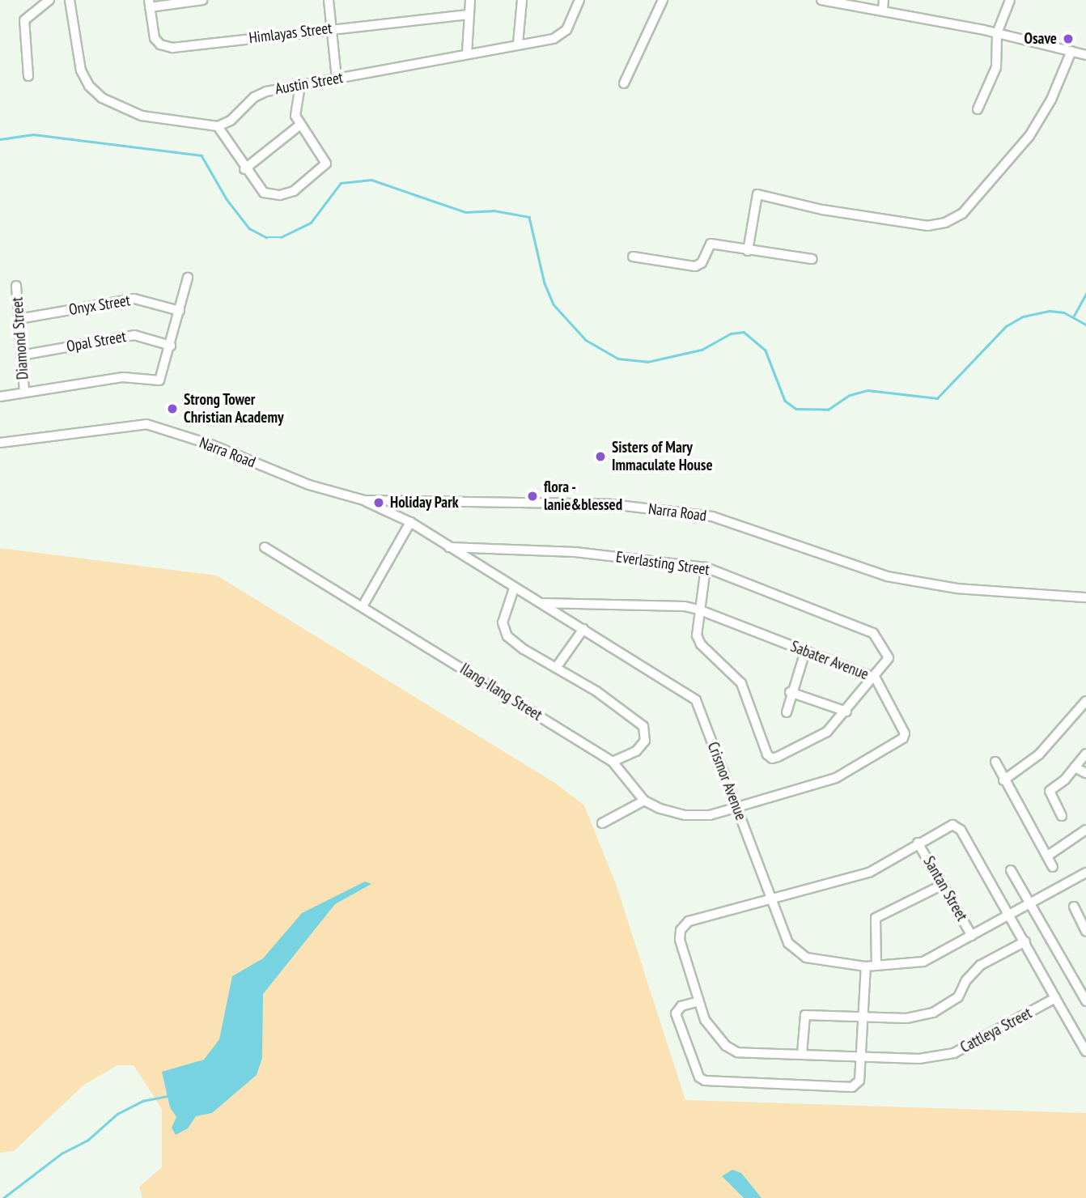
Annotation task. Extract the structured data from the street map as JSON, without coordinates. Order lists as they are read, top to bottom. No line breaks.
{"streets":{"street":["Himlayas Street","Austin Street","Onyx Street","Diamond Street","Opal Street","Narra Road","Everlasting Street","Sabater Avenue","Ilang-Ilang Street","Crismor Avenue","Santan Street","Cattleya Street"]},"crossings":[["Onyx Street","Diamond Street"],["Diamond Street","Opal Street"],["Narra Road","Crismor Avenue"],["Everlasting Street","Sabater Avenue"],["Everlasting Street","Crismor Avenue"],["Sabater Avenue","Crismor Avenue"],["Crismor Avenue","Santan Street"],["Crismor Avenue","Cattleya Street"],["Santan Street","Cattleya Street"]],"places":["Osave","Strong Tower Christian Academy","Sisters of Mary Immaculate House","flora - lanie&blessed","Holiday Park"]}
